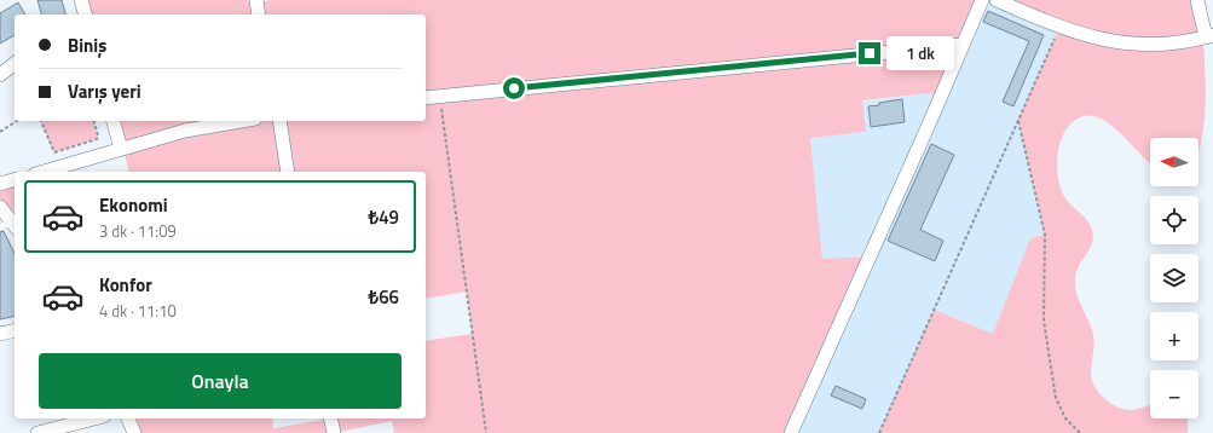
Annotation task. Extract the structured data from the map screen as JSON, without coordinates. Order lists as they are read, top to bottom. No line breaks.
{"north":"left","page":{"banner":["Biniş","Varış yeri"],"bubble":"1 dk","map_buttons":["+","−"],"list":[{"name":"Ekonomi","note":"3 dk · 11:09","value":"₺49"},{"name":"Konfor","note":"4 dk · 11:10","value":"₺66"}],"buttons":"Onayla"}}
